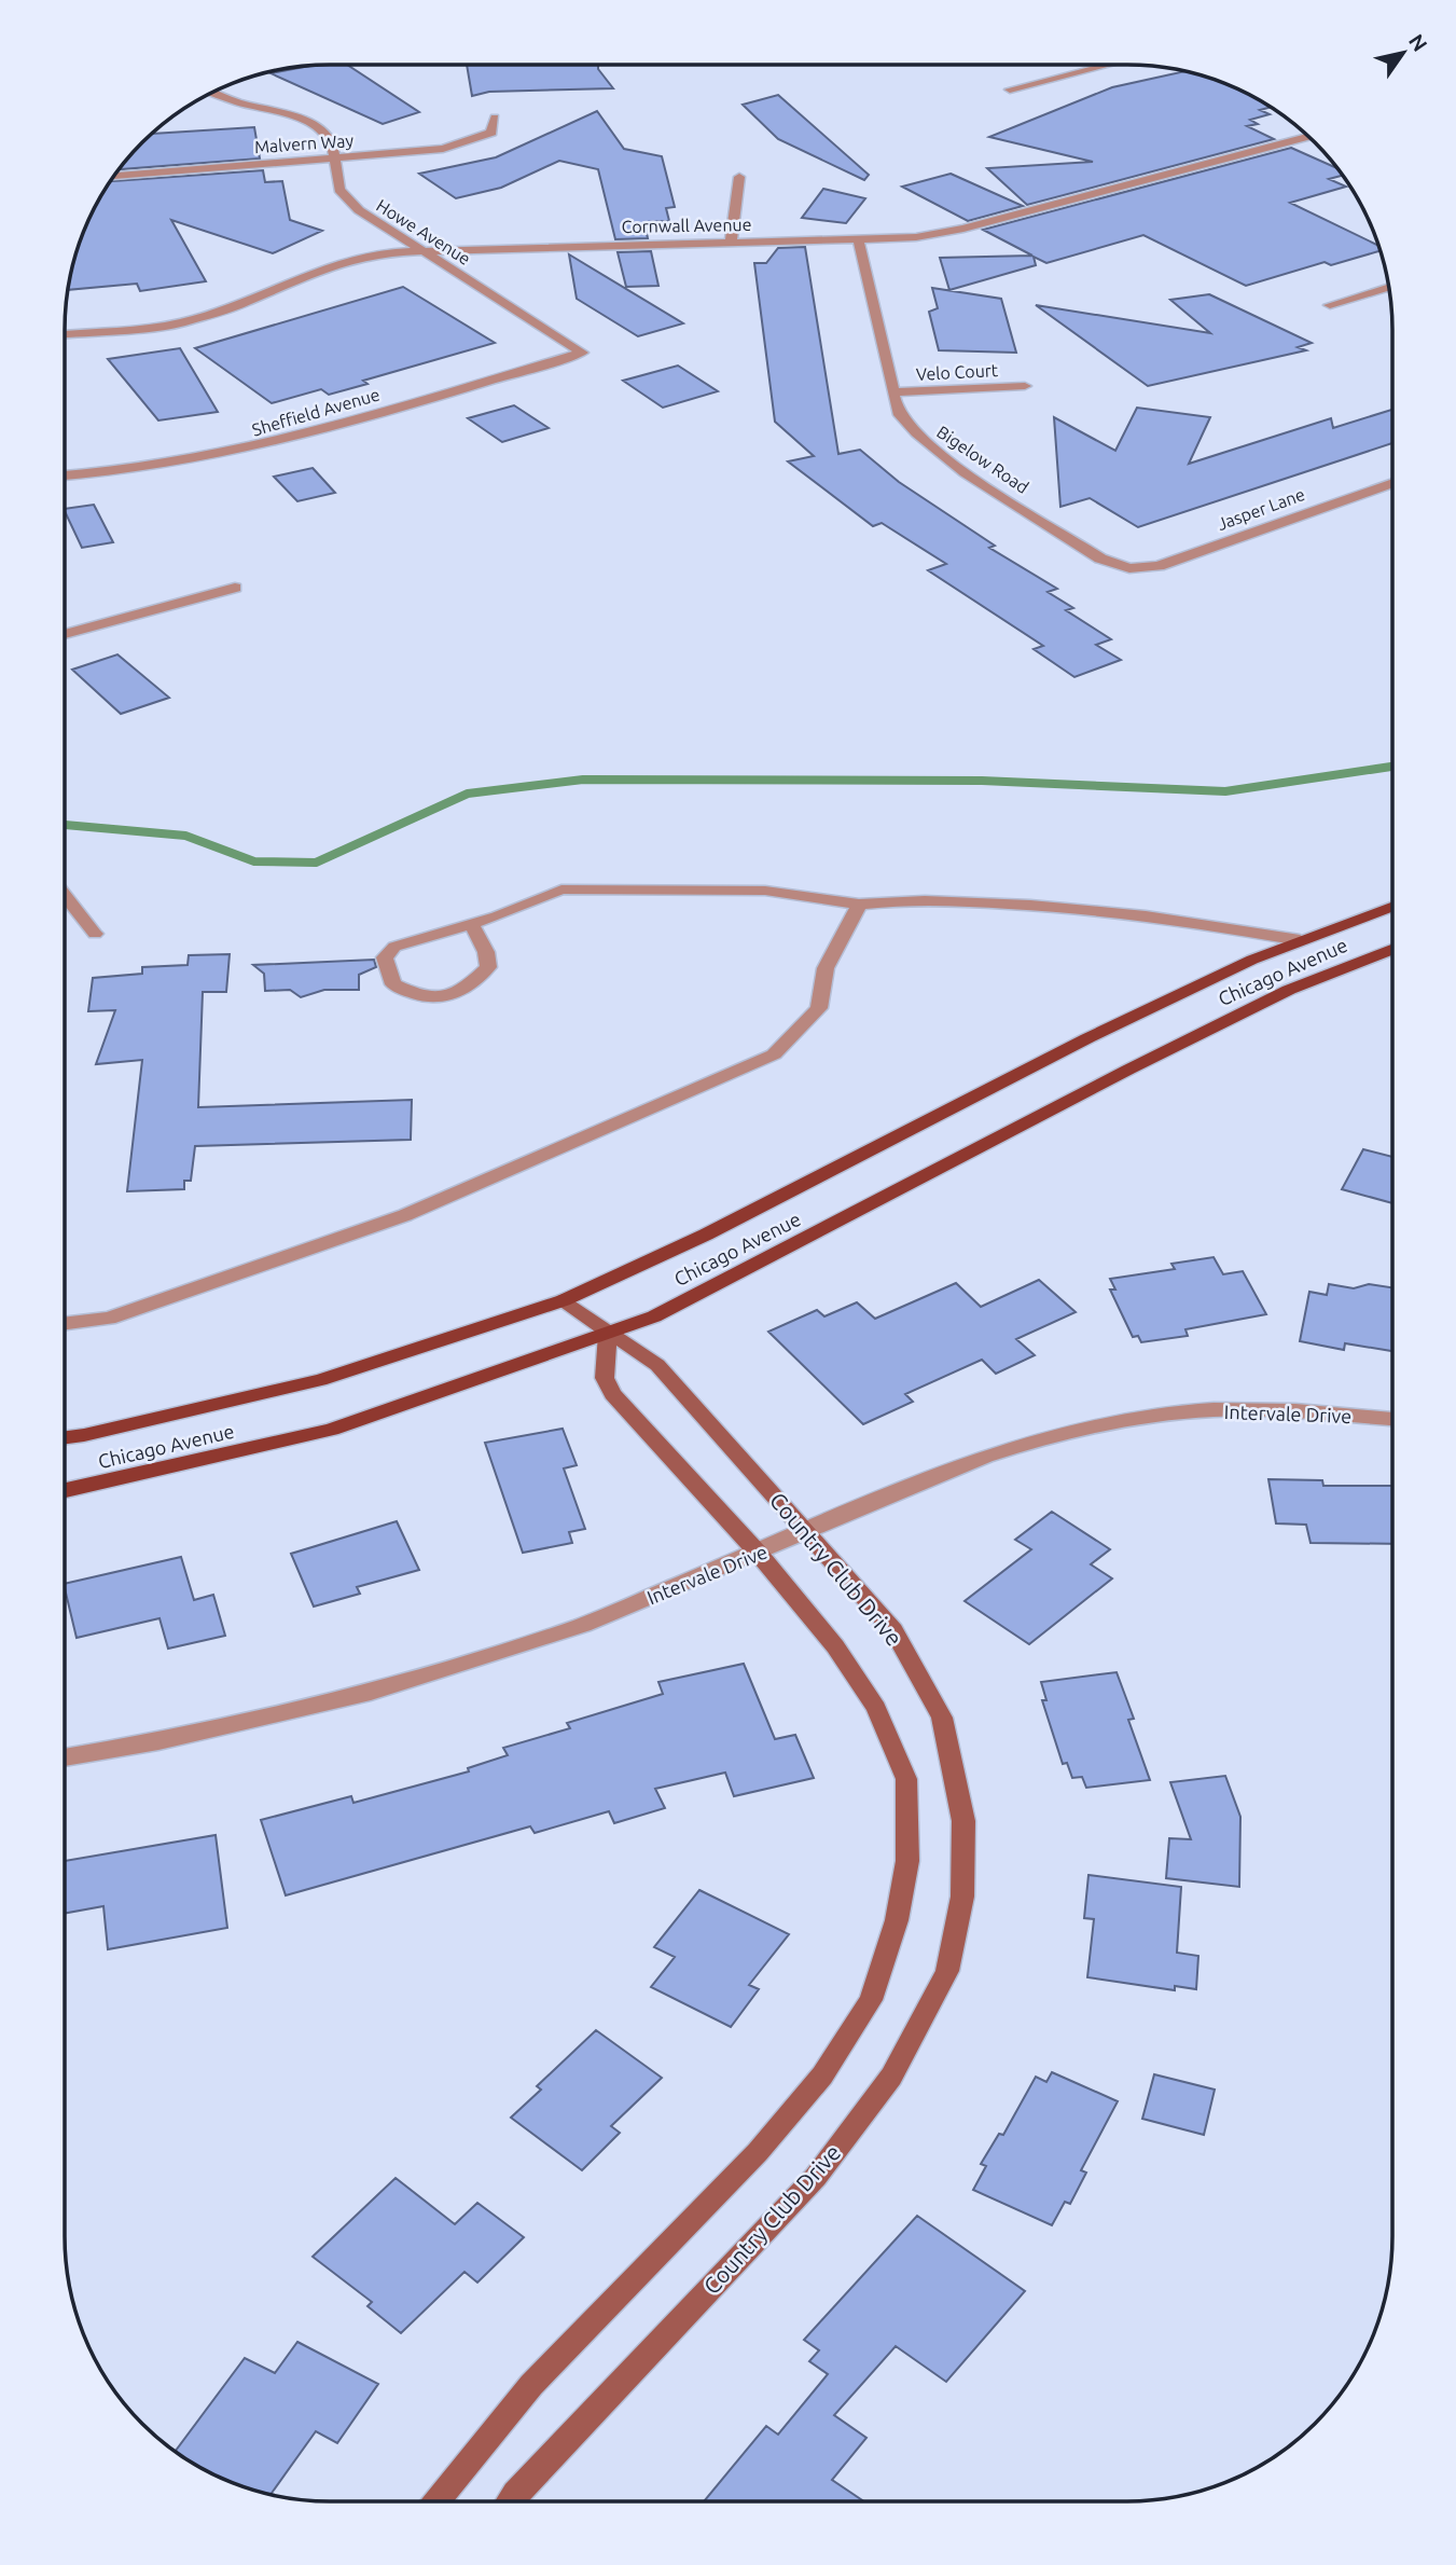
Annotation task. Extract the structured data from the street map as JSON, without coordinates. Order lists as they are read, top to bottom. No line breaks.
{"streets":{"main road":["Chicago Avenue"],"street":["Malvern Way","Cornwall Avenue","Howe Avenue","Velo Court","Sheffield Avenue","Bigelow Road","Jasper Lane","Intervale Drive","Country Club Drive"]},"crossings":[["Malvern Way","Howe Avenue"],["Cornwall Avenue","Howe Avenue"],["Cornwall Avenue","Bigelow Road"],["Howe Avenue","Sheffield Avenue"],["Velo Court","Bigelow Road"],["Bigelow Road","Jasper Lane"],["Chicago Avenue","Country Club Drive"],["Intervale Drive","Country Club Drive"]],"north":"top right"}
